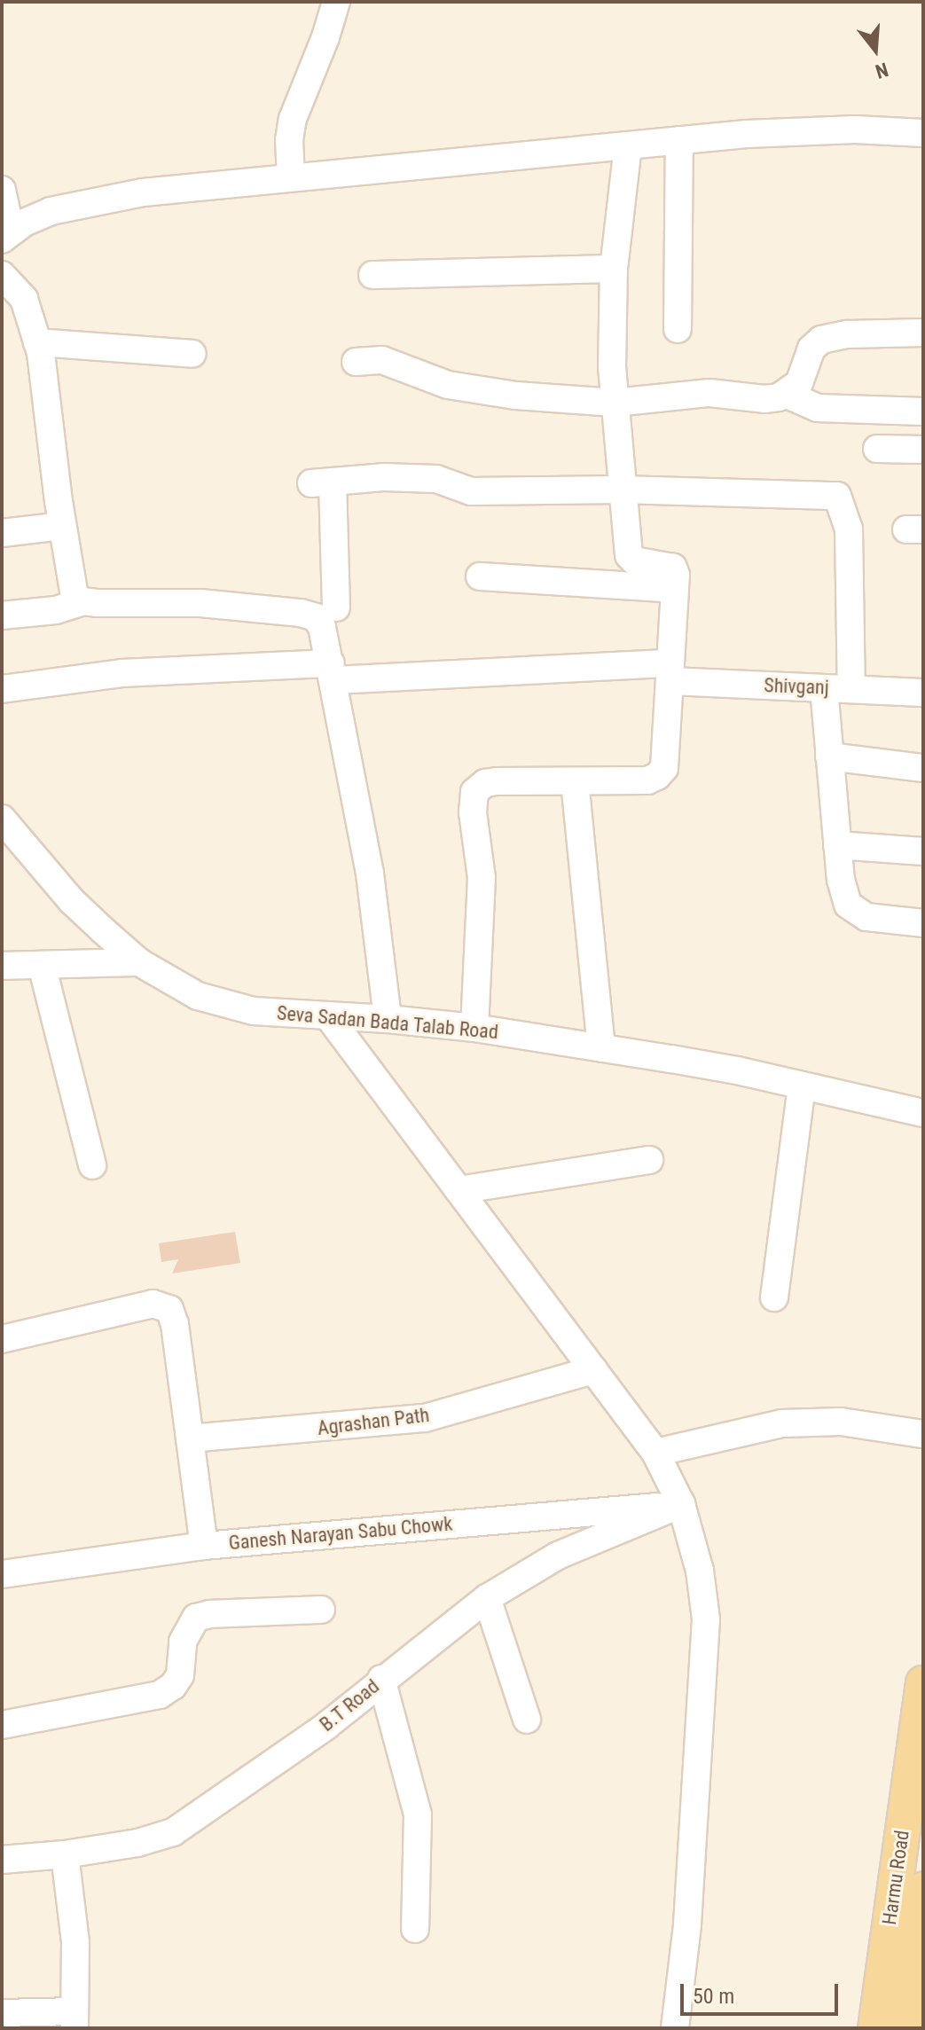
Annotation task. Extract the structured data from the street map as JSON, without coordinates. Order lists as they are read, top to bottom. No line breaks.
{"streets":{"main road":["Harmu Road"],"street":["Shivganj","Seva Sadan Bada Talab Road","Agrashan Path","Ganesh Narayan Sabu Chowk","B.T Road"]},"crossings":[["Ganesh Narayan Sabu Chowk","B.T Road"]],"scale_bar":"50 m","north":"bottom"}
